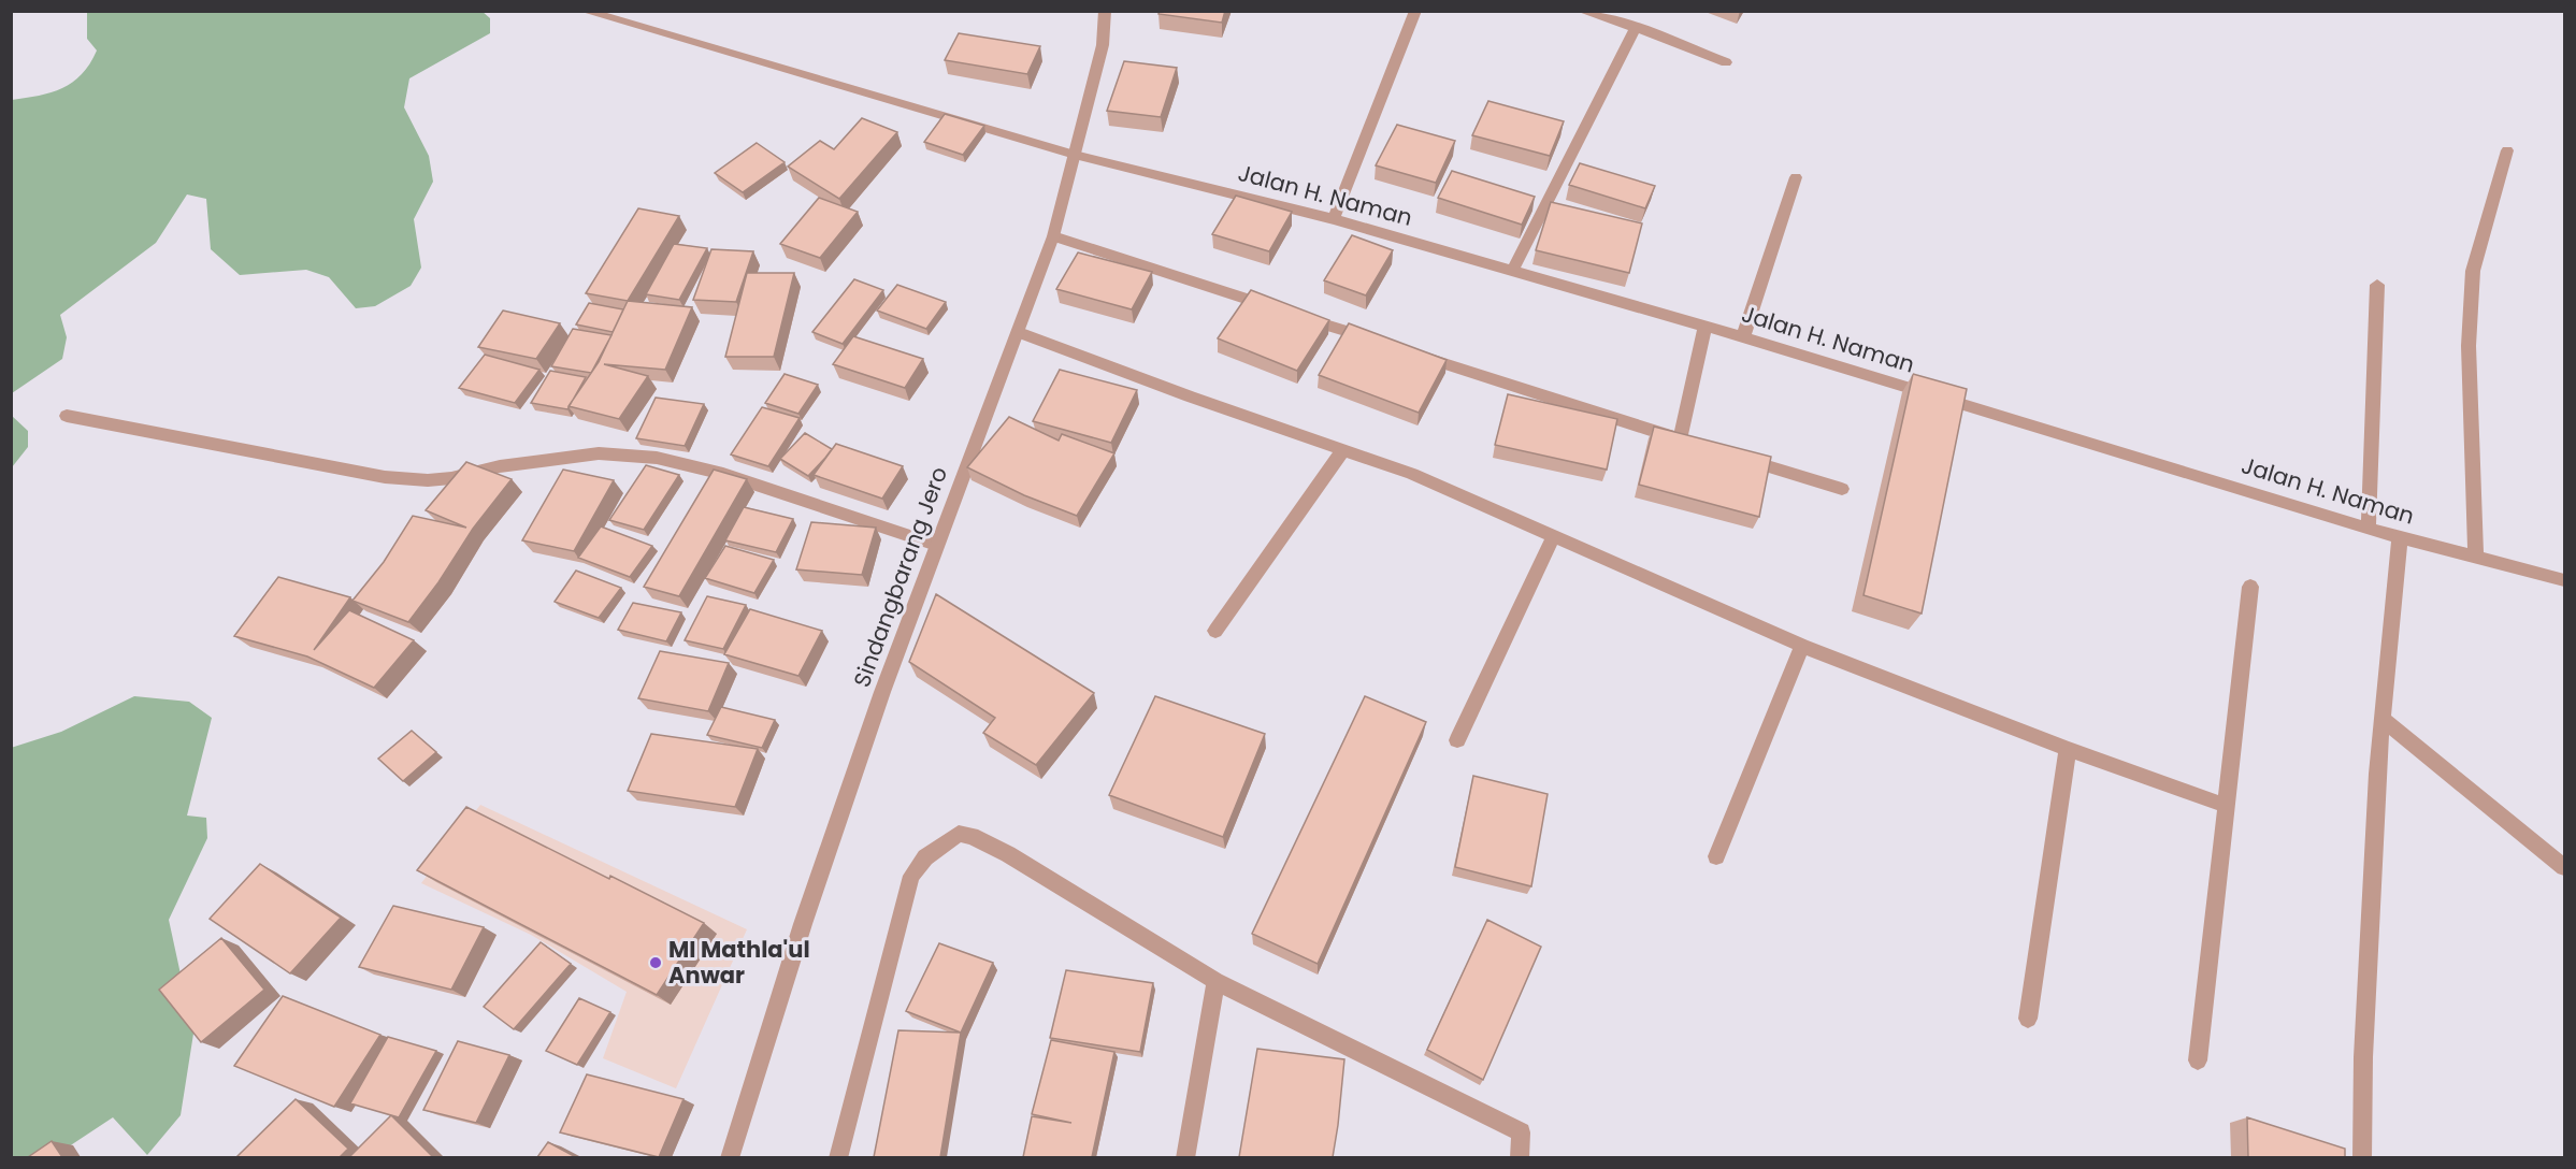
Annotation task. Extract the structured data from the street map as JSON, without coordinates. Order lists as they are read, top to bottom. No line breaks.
{"streets":{"street":["Jalan H. Naman","Sindangbarang Jero"]},"crossings":[["Jalan H. Naman","Sindangbarang Jero"]],"places":["MI Mathla'ul Anwar"]}
